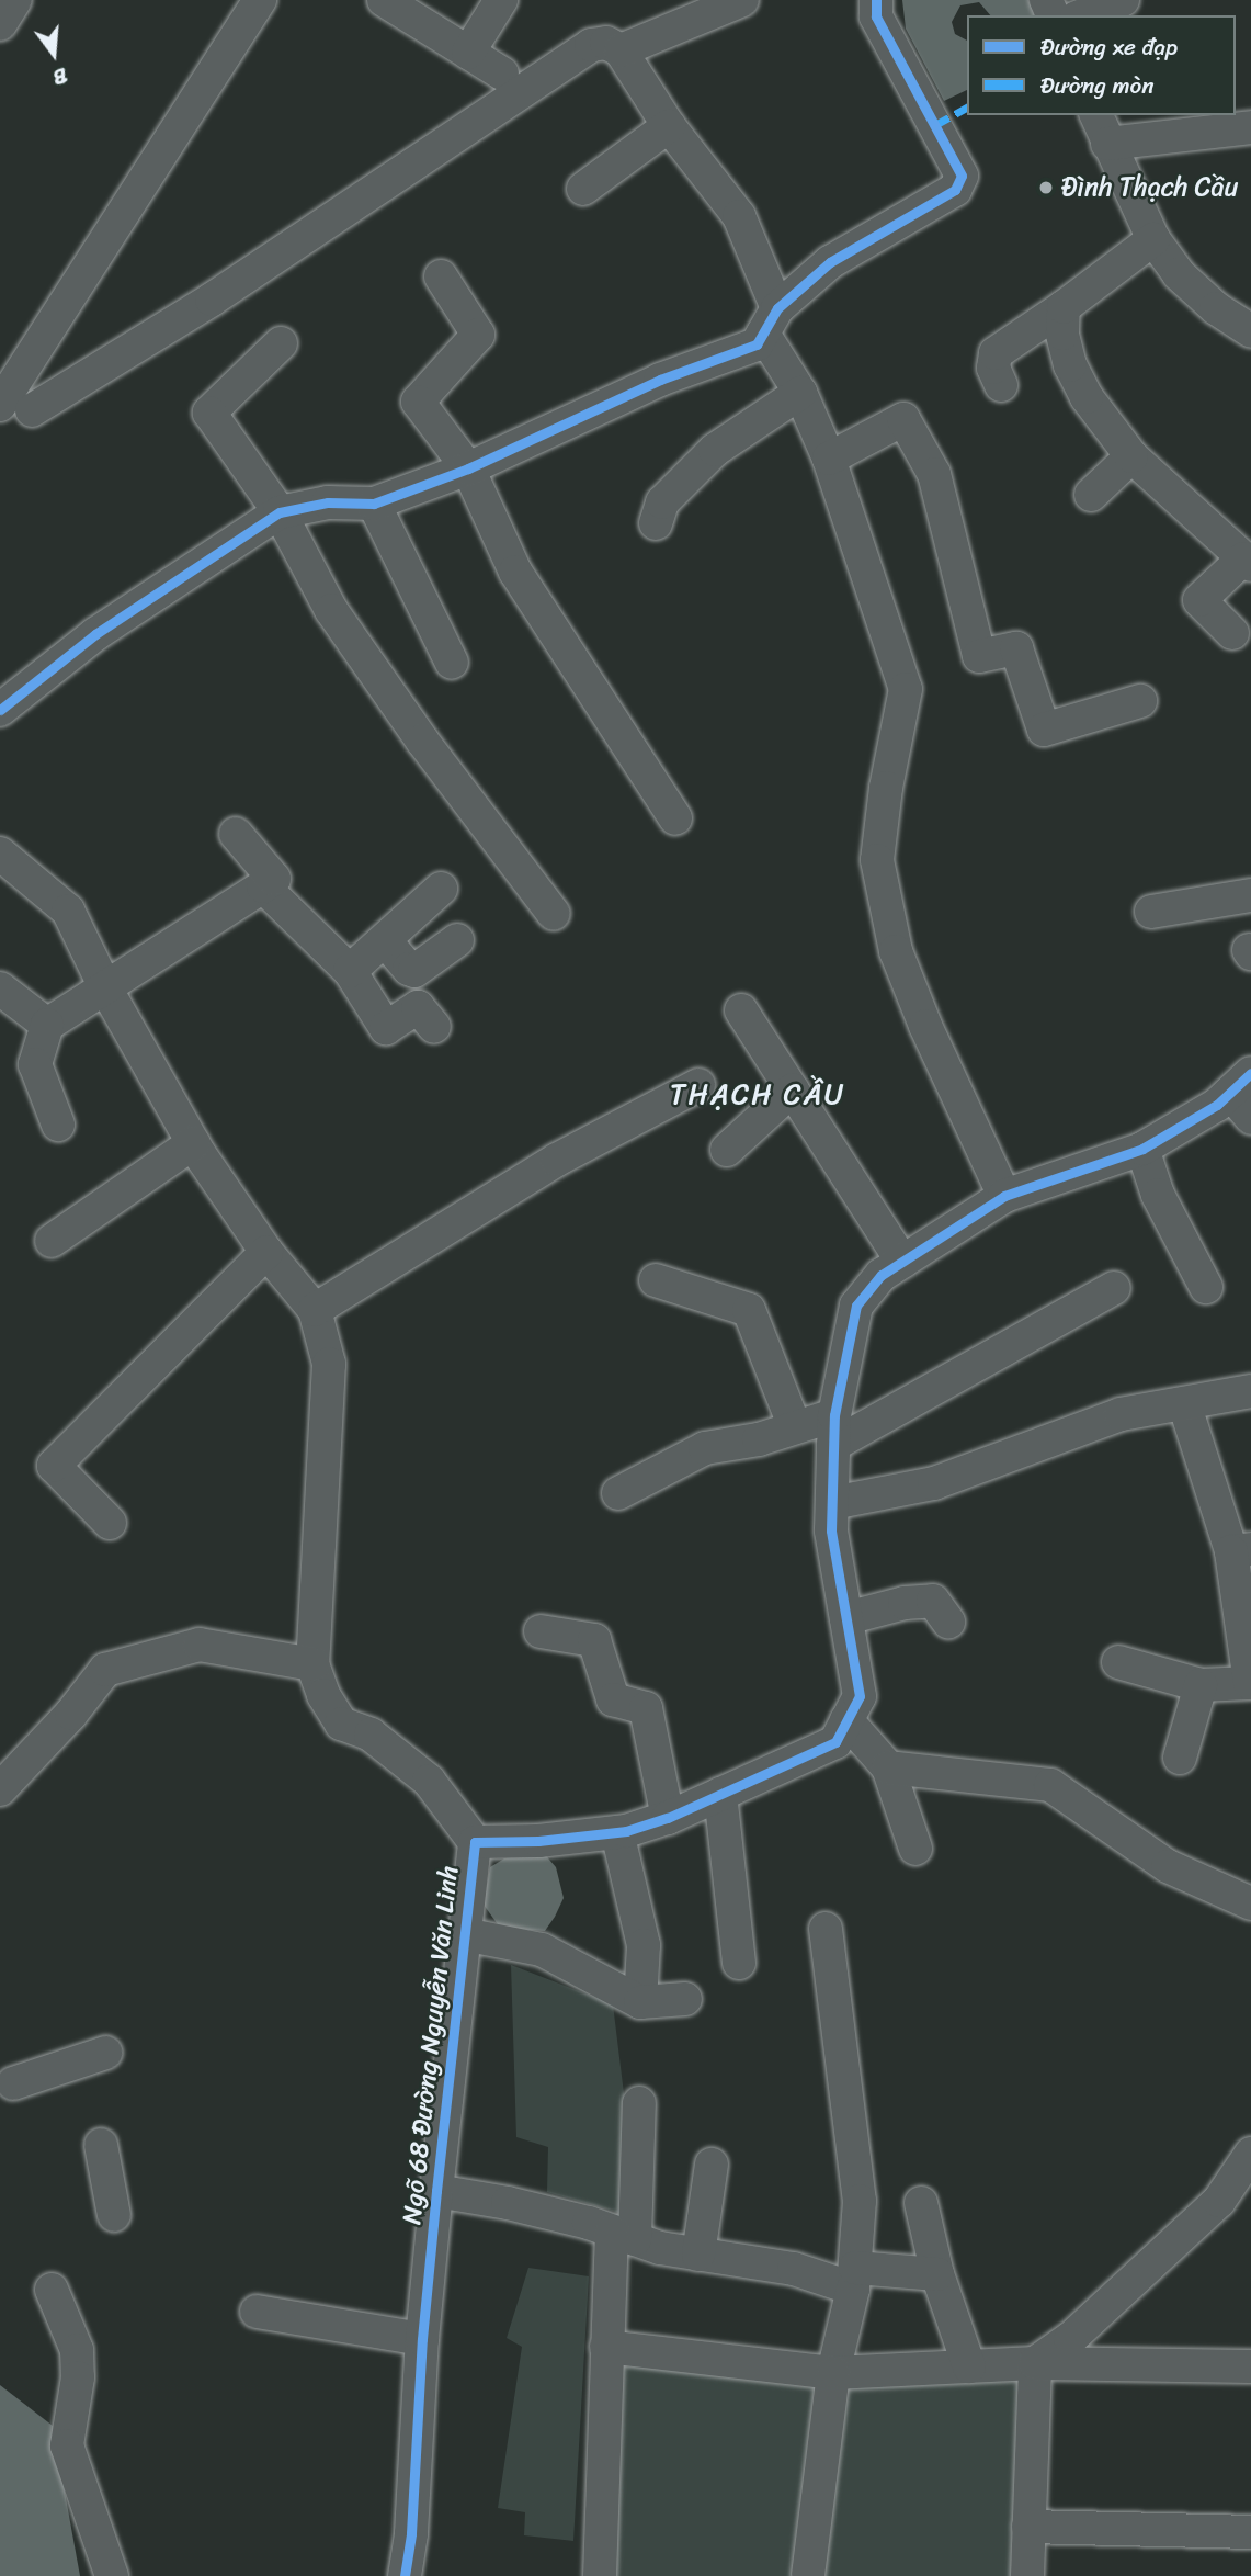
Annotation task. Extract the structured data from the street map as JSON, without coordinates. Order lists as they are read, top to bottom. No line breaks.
{"streets":{"street":["Ngõ 68 Đường Nguyễn Văn Linh"]},"districts":["THẠCH CẦU"],"places":["Đình Thạch Cầu"],"legend":["Đường xe đạp","Đường mòn"],"north":"bottom"}
